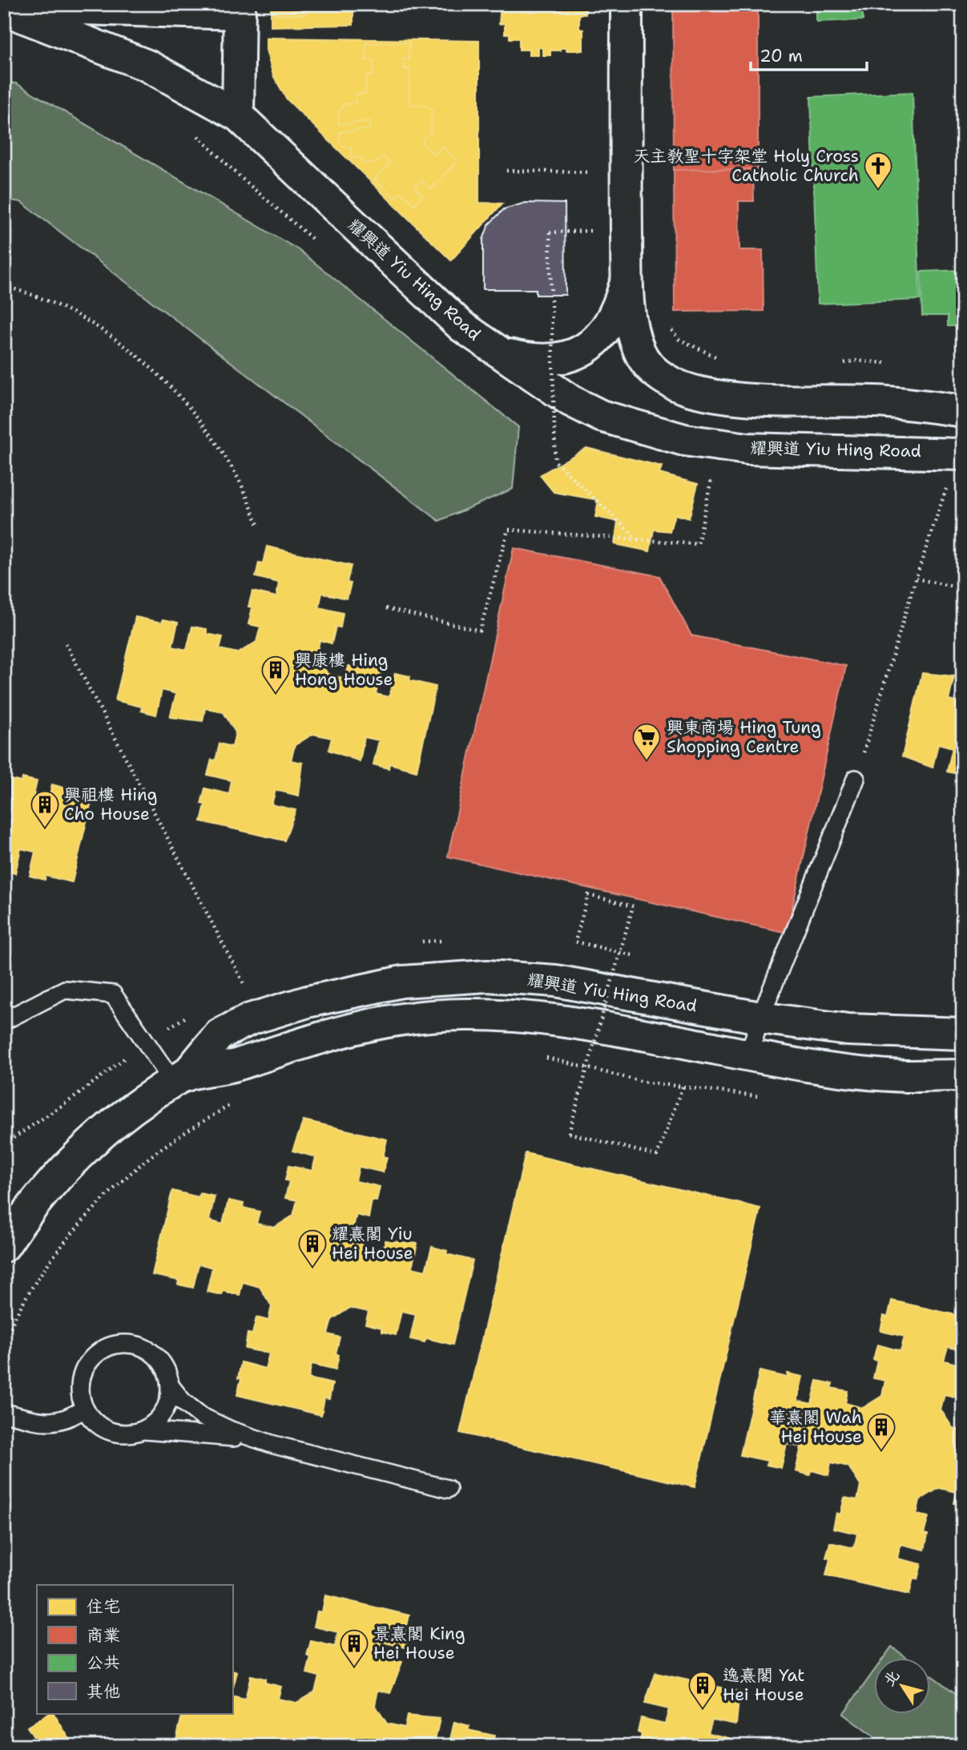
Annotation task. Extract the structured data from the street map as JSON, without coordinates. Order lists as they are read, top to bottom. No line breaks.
{"streets":{"street":["耀興道 Yiu Hing Road"]},"places":{"church":["天主教聖十字架堂 Holy Cross Catholic Church"],"building":["興康樓 Hing Hong House","興祖樓 Hing Cho House","耀熹閣 Yiu Hei House","華熹閣 Wah Hei House","景熹閣 King Hei House","逸熹閣 Yat Hei House"],"supermarket":["興東商場 Hing Tung Shopping Centre"]},"legend":["住宅","商業","公共","其他"],"scale_bar":"20 m","north":"top left"}
